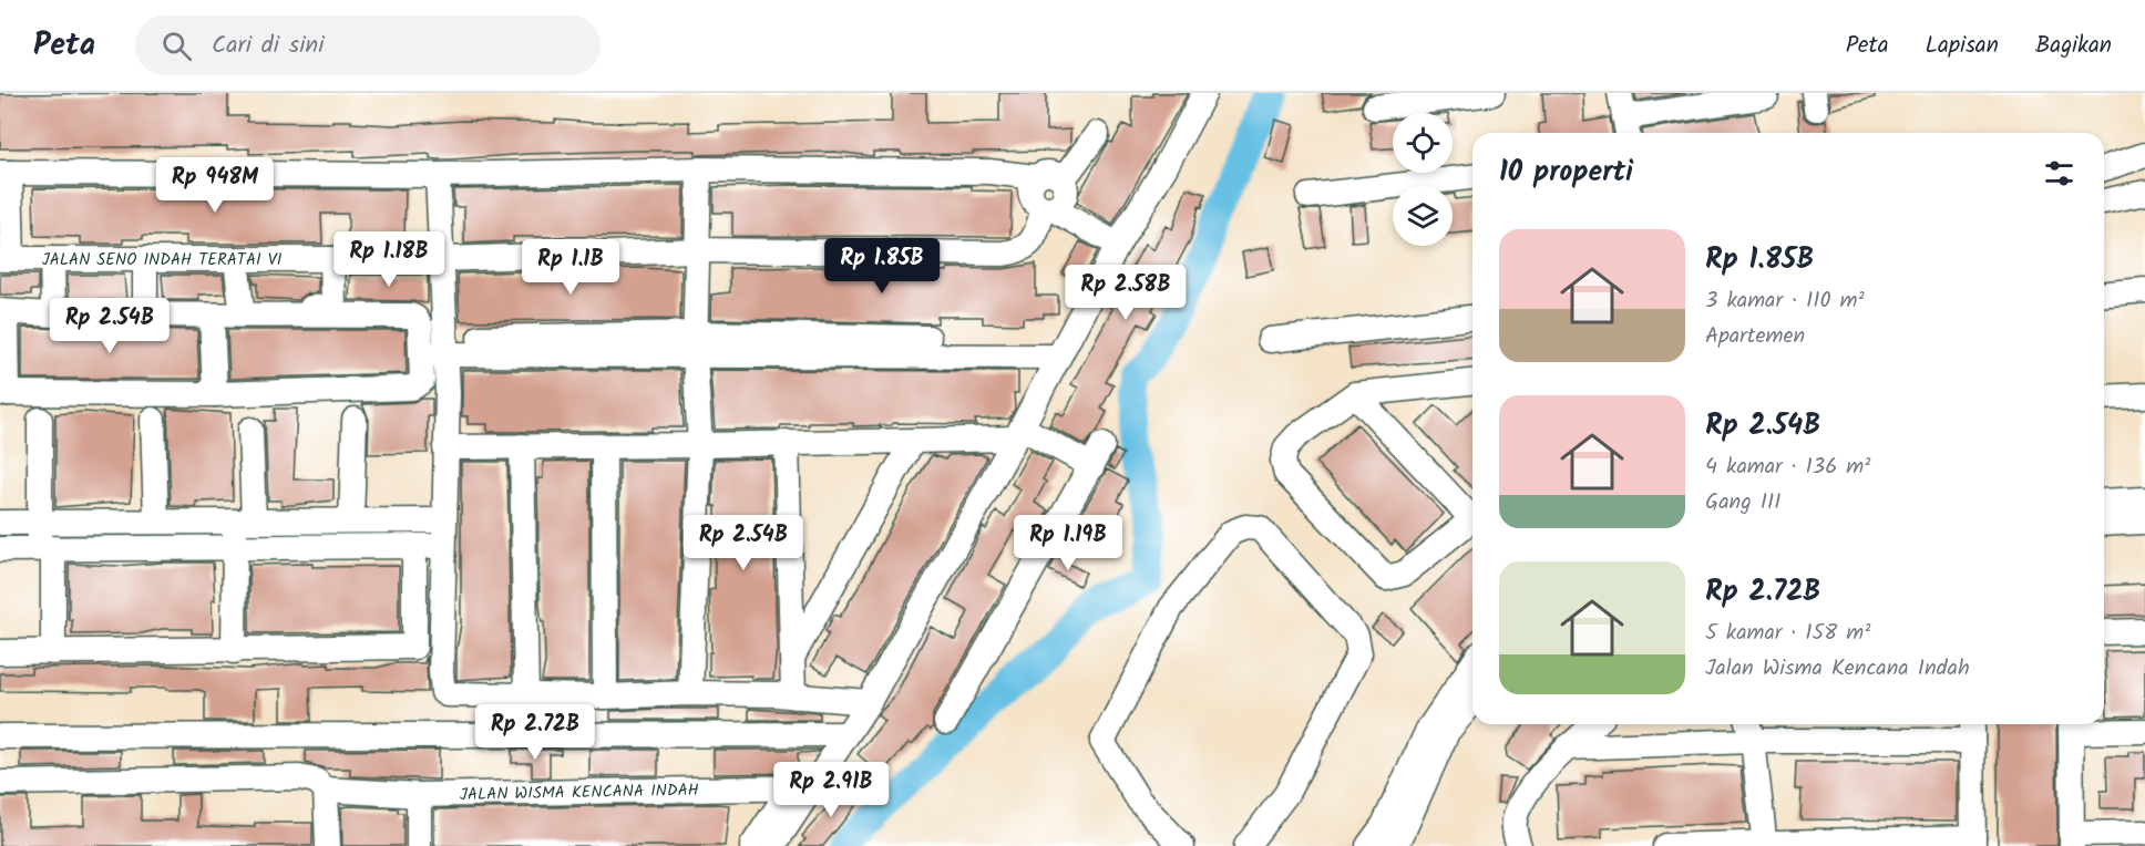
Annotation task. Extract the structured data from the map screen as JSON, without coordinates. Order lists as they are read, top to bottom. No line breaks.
{"streets":{"street":["JALAN SENO INDAH TERATAI VI","JALAN WISMA KENCANA INDAH"]},"page":{"header":"Peta","search":"Cari di sini","nav":["Peta","Lapisan","Bagikan"],"heading":"10 properti","price":["Rp 948M","Rp 1.18B","Rp 1.85B","Rp 1.1B","Rp 2.58B","Rp 2.54B","Rp 2.54B","Rp 1.19B","Rp 2.72B","Rp 2.91B"],"list":[{"name":"Rp 1.85B","note":"3 kamar · 110 m² · Apartemen"},{"name":"Rp 2.54B","note":"4 kamar · 136 m² · Gang III"},{"name":"Rp 2.72B","note":"5 kamar · 158 m² · Jalan Wisma Kencana Indah"}]}}
